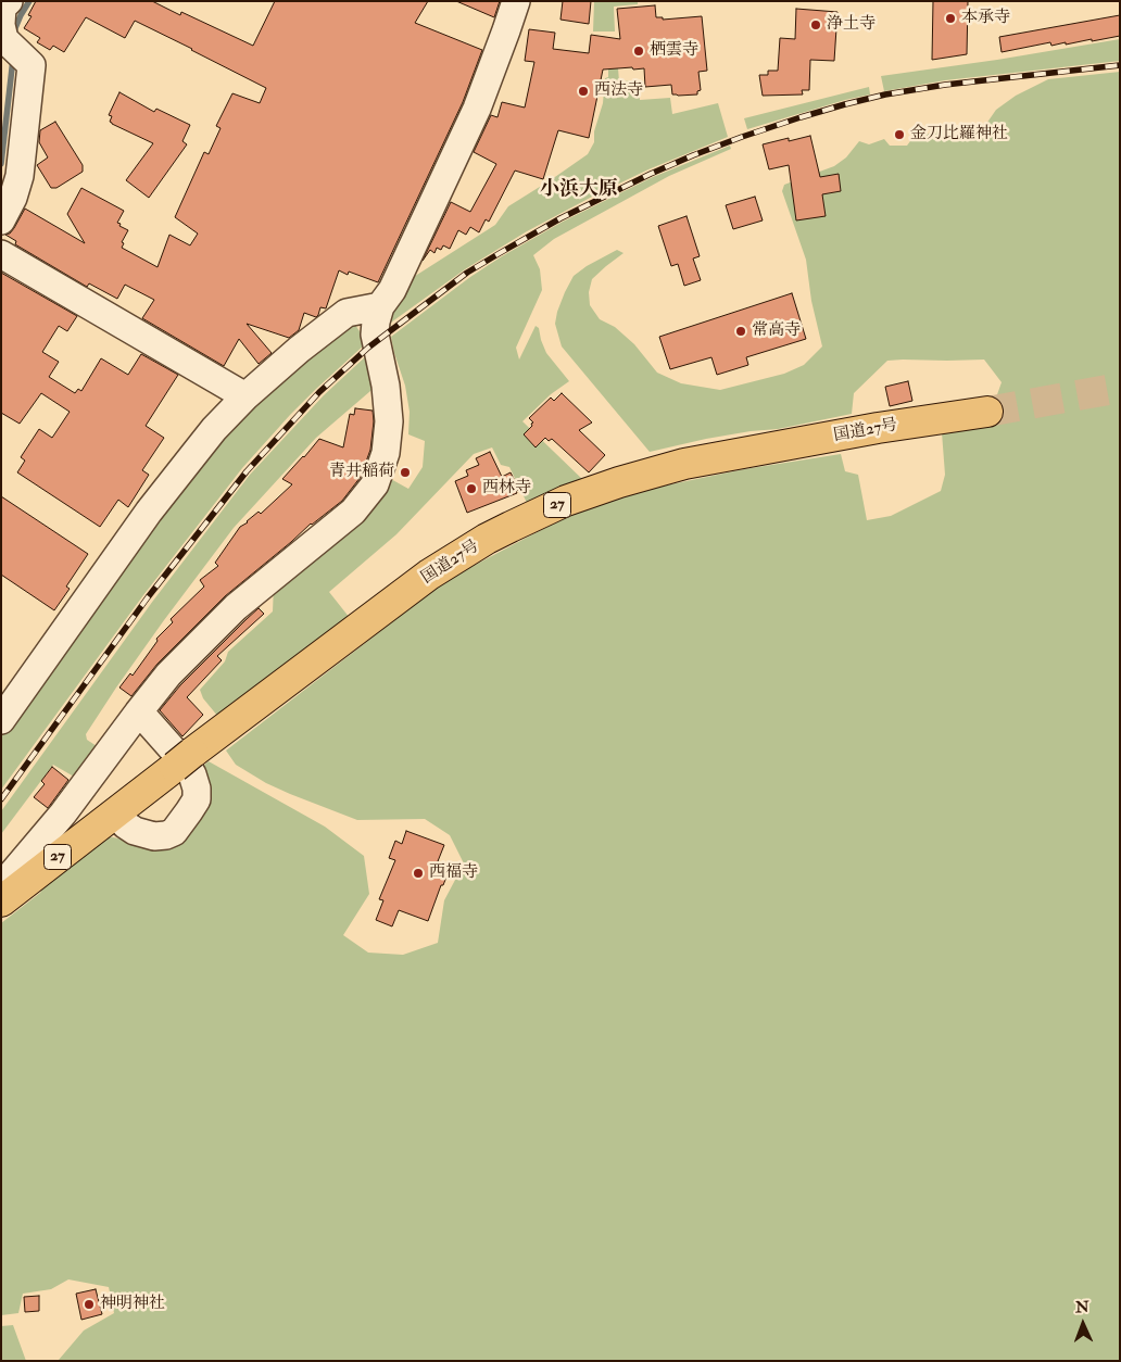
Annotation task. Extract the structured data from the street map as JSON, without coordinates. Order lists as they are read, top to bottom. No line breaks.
{"streets":{"highway":["国道27号","27"]},"districts":["小浜大原"],"places":["本承寺","浄土寺","栖雲寺","西法寺","金刀比羅神社","常高寺","青井稲荷","西林寺","西福寺","神明神社"],"north":"top"}
